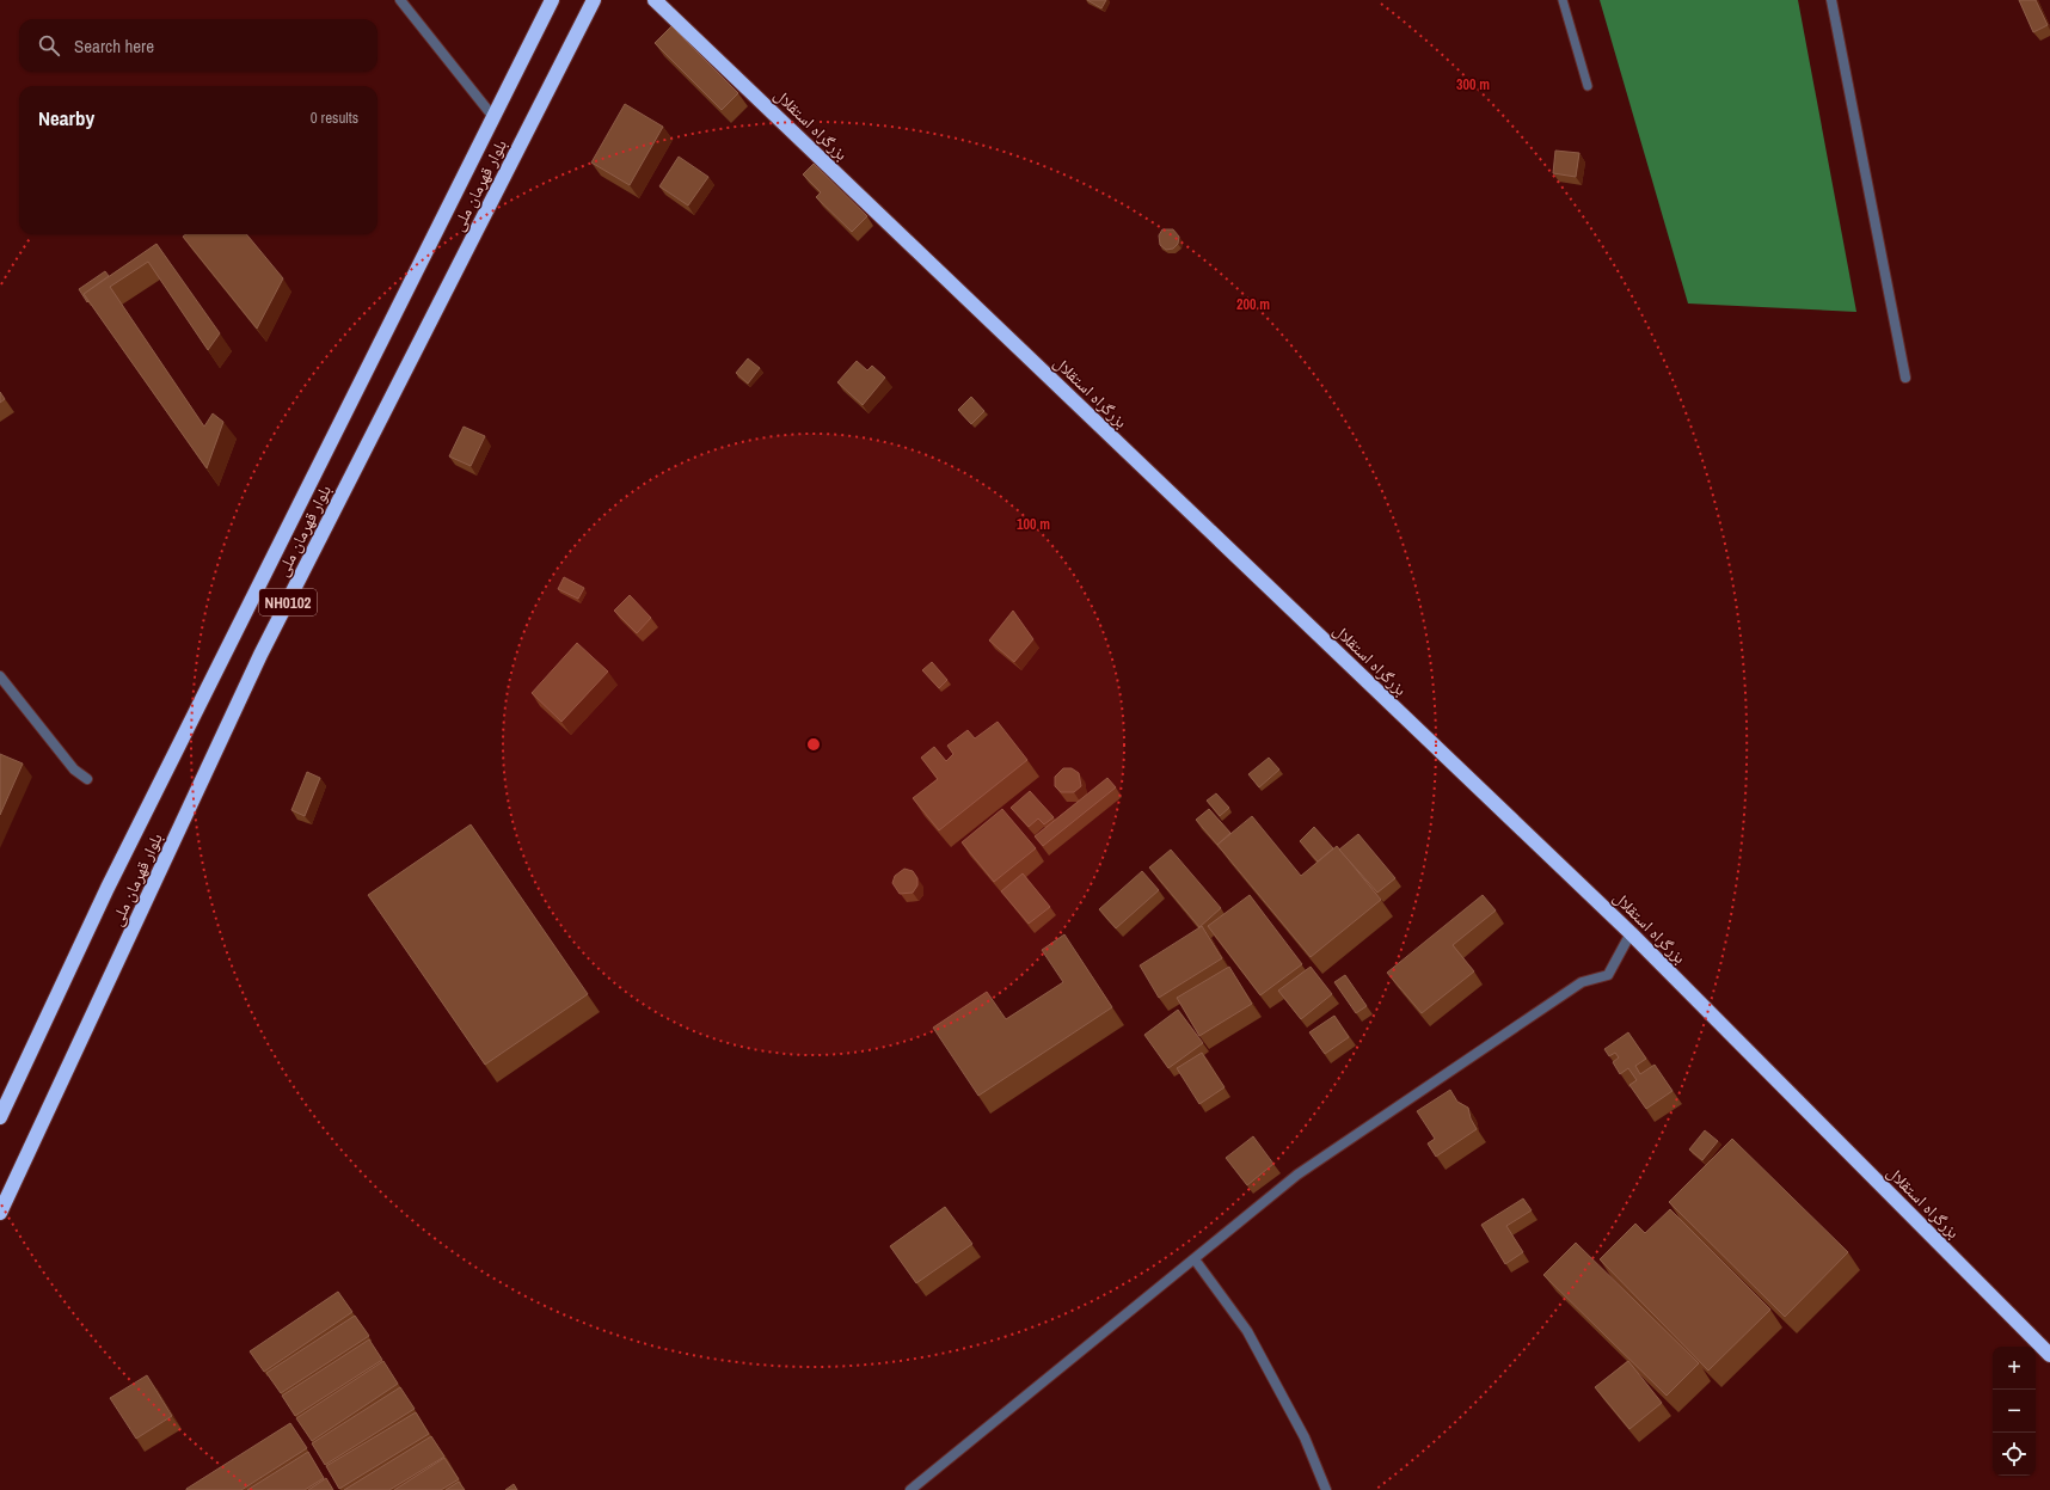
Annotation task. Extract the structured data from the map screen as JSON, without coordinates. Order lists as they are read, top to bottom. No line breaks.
{"streets":{"highway":["بزرگراه استقلال","بلوار قهرمان ملی","NH0102"]},"page":{"search":"Search here","heading":["Nearby","0 results"],"map_buttons":["+","−"]},"rings":["300 m","200 m","100 m"]}
